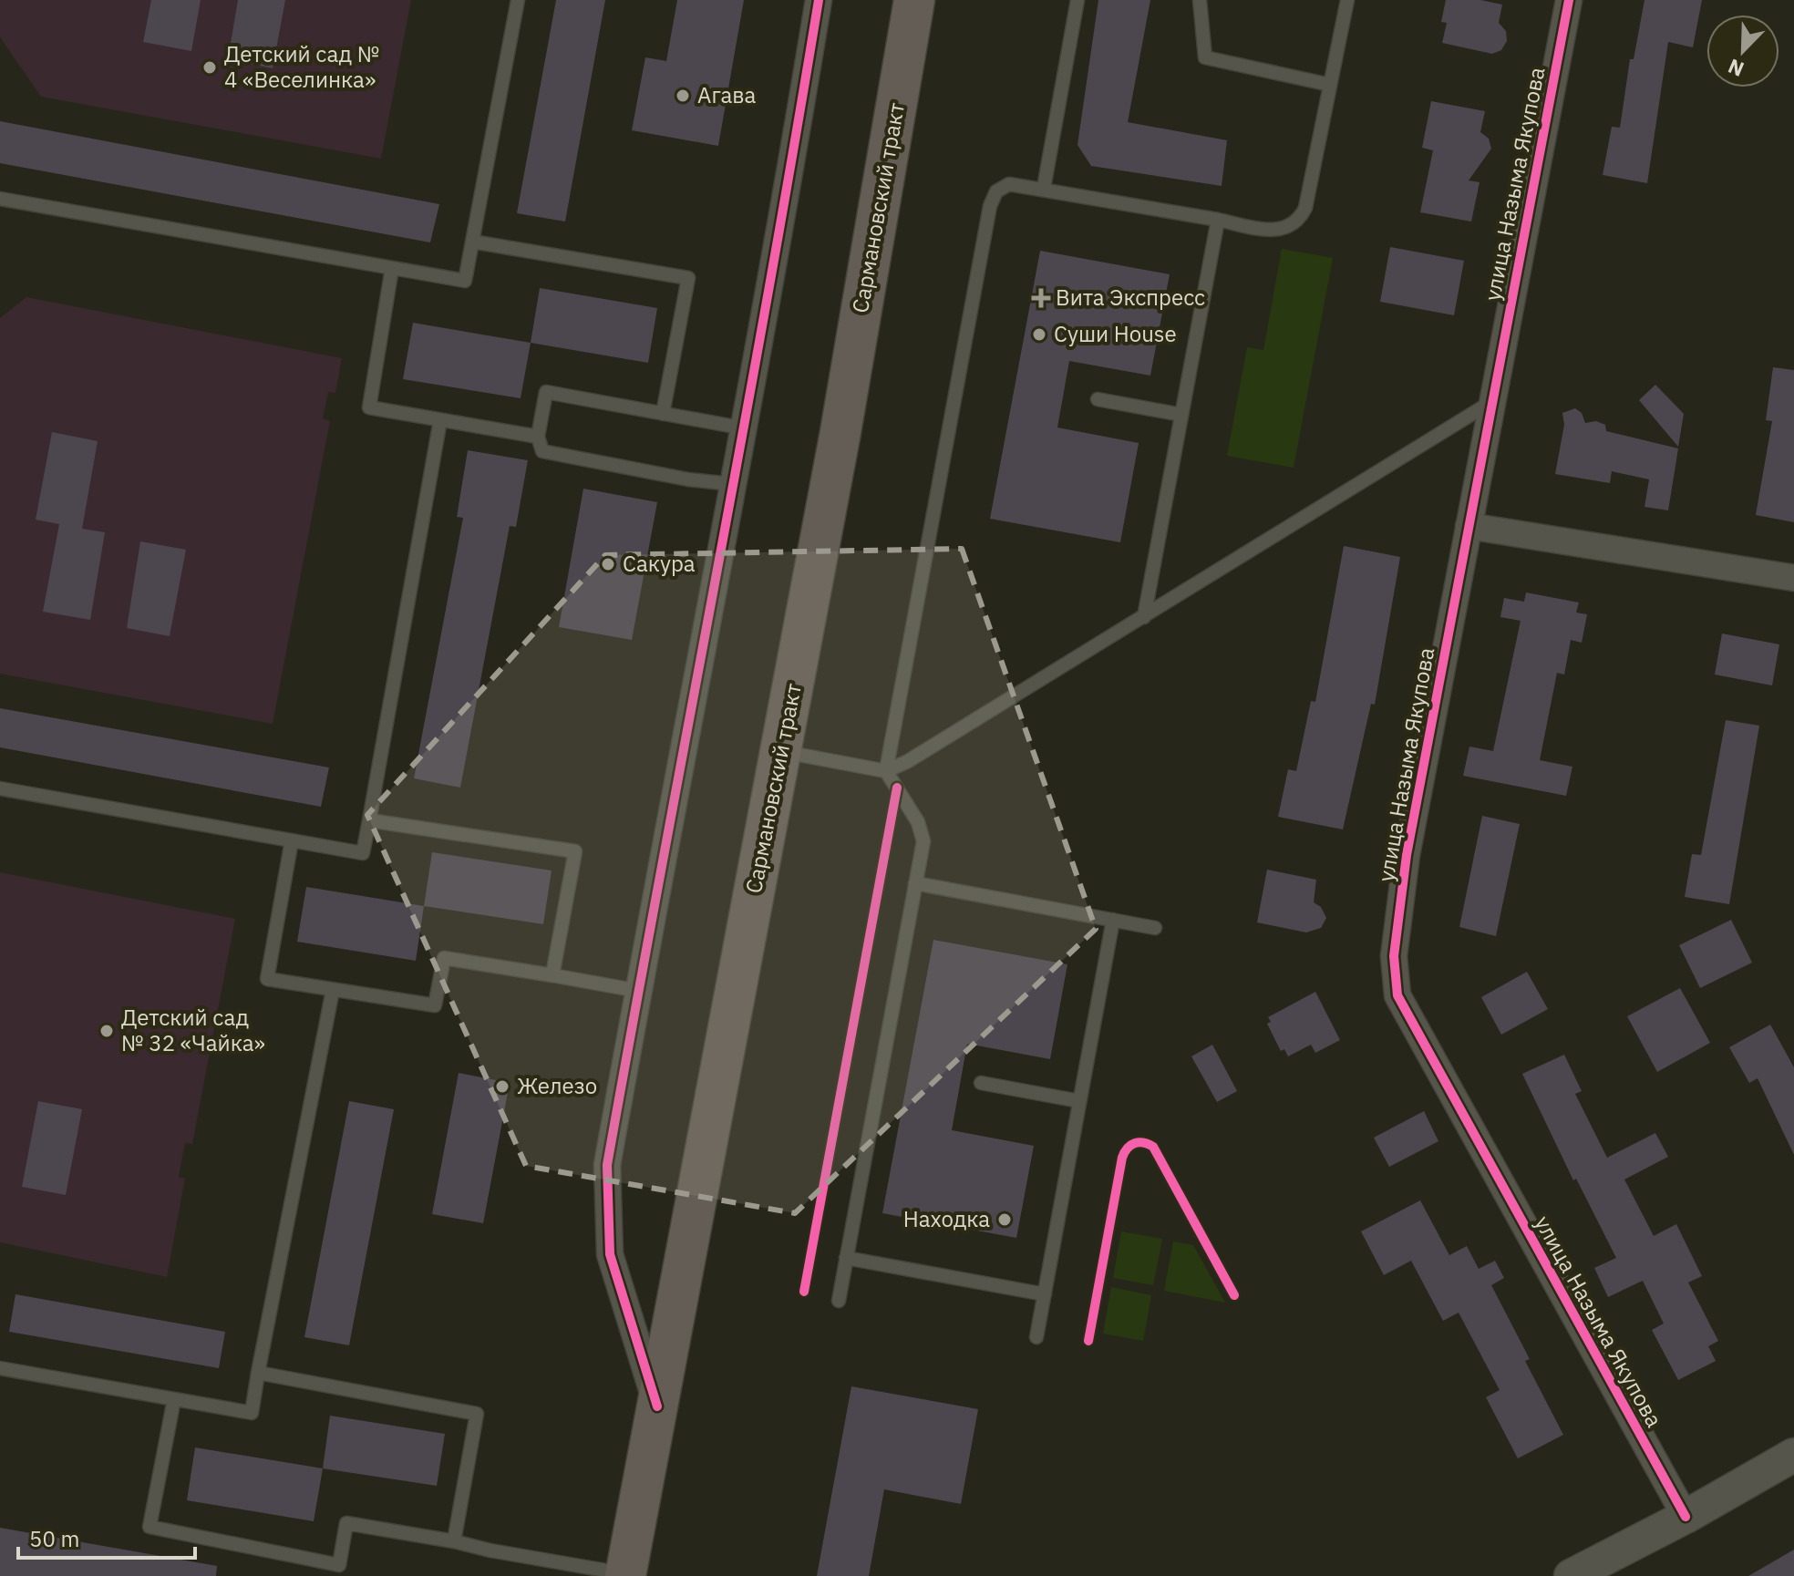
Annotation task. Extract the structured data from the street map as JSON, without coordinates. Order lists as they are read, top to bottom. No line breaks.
{"streets":{"main road":["Сармановский тракт"],"street":["улица Назыма Якупова"]},"places":{"other":["Детский сад № 4 «Веселинка»","Агава","Суши House","Сакура","Детский сад № 32 «Чайка»","Железо","Находка"],"health":["Вита Экспресс"]},"scale_bar":"50 m","north":"bottom left"}
